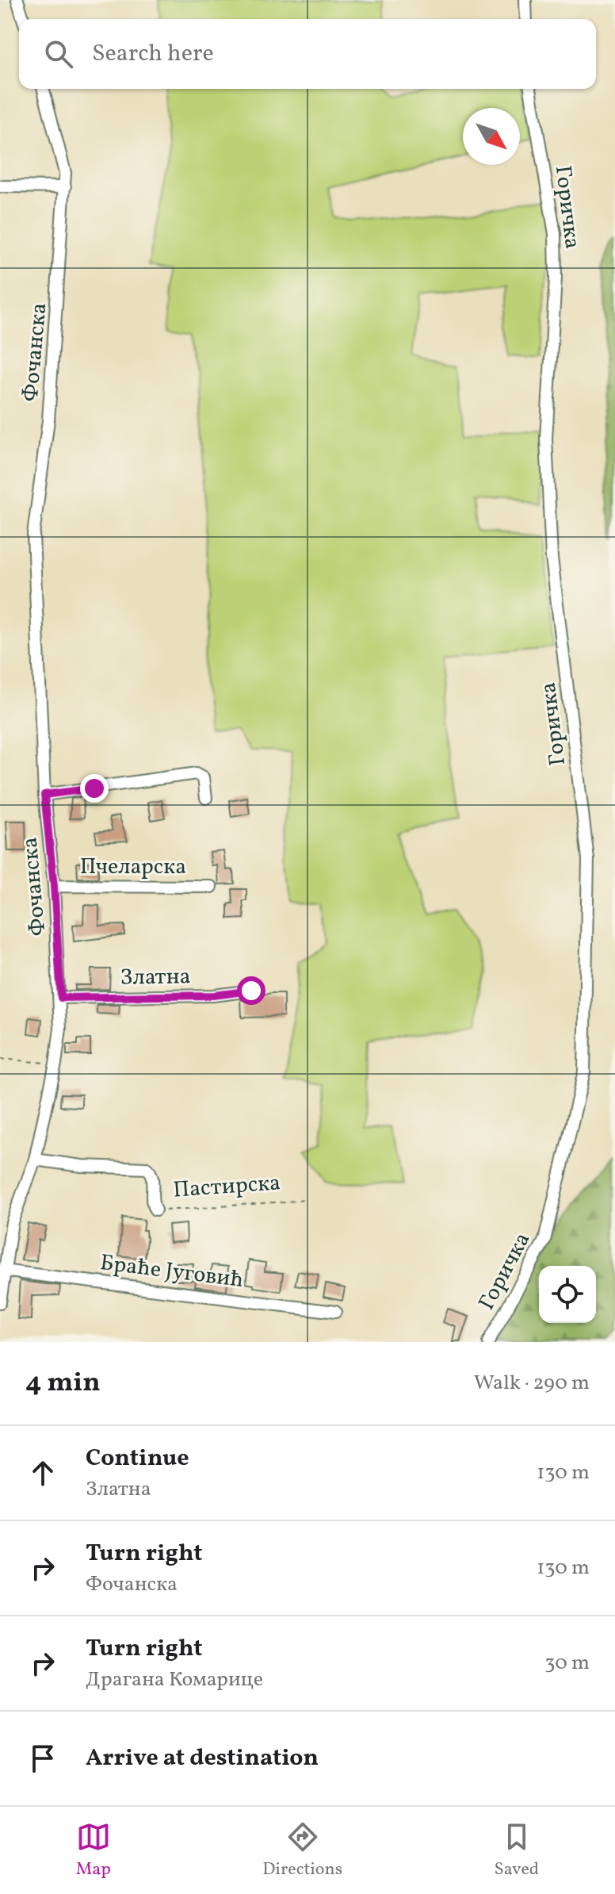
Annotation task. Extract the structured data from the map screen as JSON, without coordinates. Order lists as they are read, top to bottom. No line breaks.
{"streets":{"street":["Горичка","Фочанска","Пчеларска","Златна","Пастирска","Браће Југовић"]},"crossings":[["Фочанска","Пчеларска"],["Фочанска","Златна"],["Фочанска","Пастирска"],["Фочанска","Браће Југовић"]],"north":"bottom right","page":{"search":"Search here","heading":["4 min","Walk · 290 m"],"list":[["Continue","Златна","130 m"],["Turn right","Фочанска","130 m"],["Turn right","Драгана Комарице","30 m"],"Arrive at destination"],"nav":["Map","Directions","Saved"]}}
